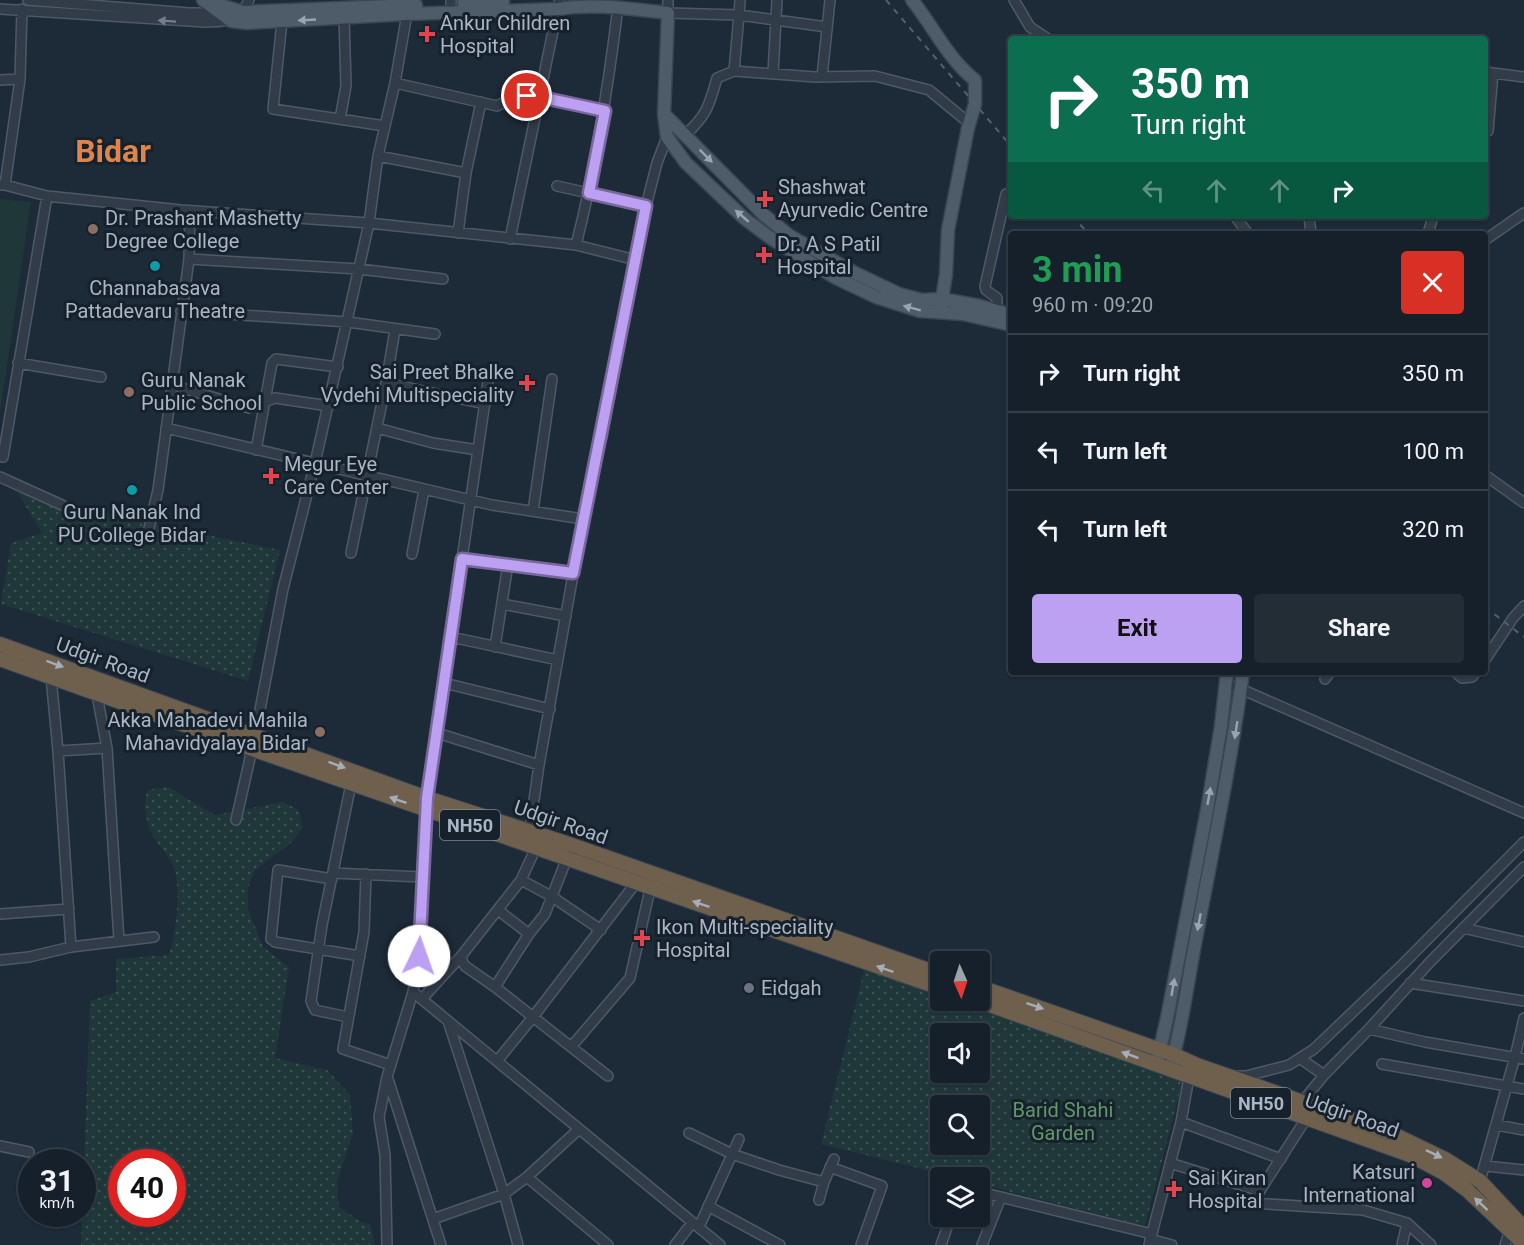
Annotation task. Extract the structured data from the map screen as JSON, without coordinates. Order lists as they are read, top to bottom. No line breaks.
{"streets":{"highway":["Udgir Road","NH50"]},"districts":["Bidar"],"parks":["Barid Shahi Garden"],"places":{"health":["Ankur Children Hospital","Shashwat Ayurvedic Centre","Dr. A S Patil Hospital","Sai Preet Bhalke Vydehi Multispeciality","Megur Eye Care Center","Ikon Multi-speciality Hospital","Sai Kiran Hospital"],"other":["Dr. Prashant Mashetty Degree College","Channabasava Pattadevaru Theatre","Guru Nanak Public School","Guru Nanak Ind PU College Bidar","Akka Mahadevi Mahila Mahavidyalaya Bidar","Eidgah","Katsuri International"]},"north":"bottom","page":{"turn":["350 m","Turn right"],"heading":["3 min","960 m · 09:20"],"list":[{"name":"Turn right","value":"350 m"},{"name":"Turn left","value":"100 m"},{"name":"Turn left","value":"320 m"}],"buttons":["Exit","Share"],"speed":"31 km/h","limit":"40"}}
